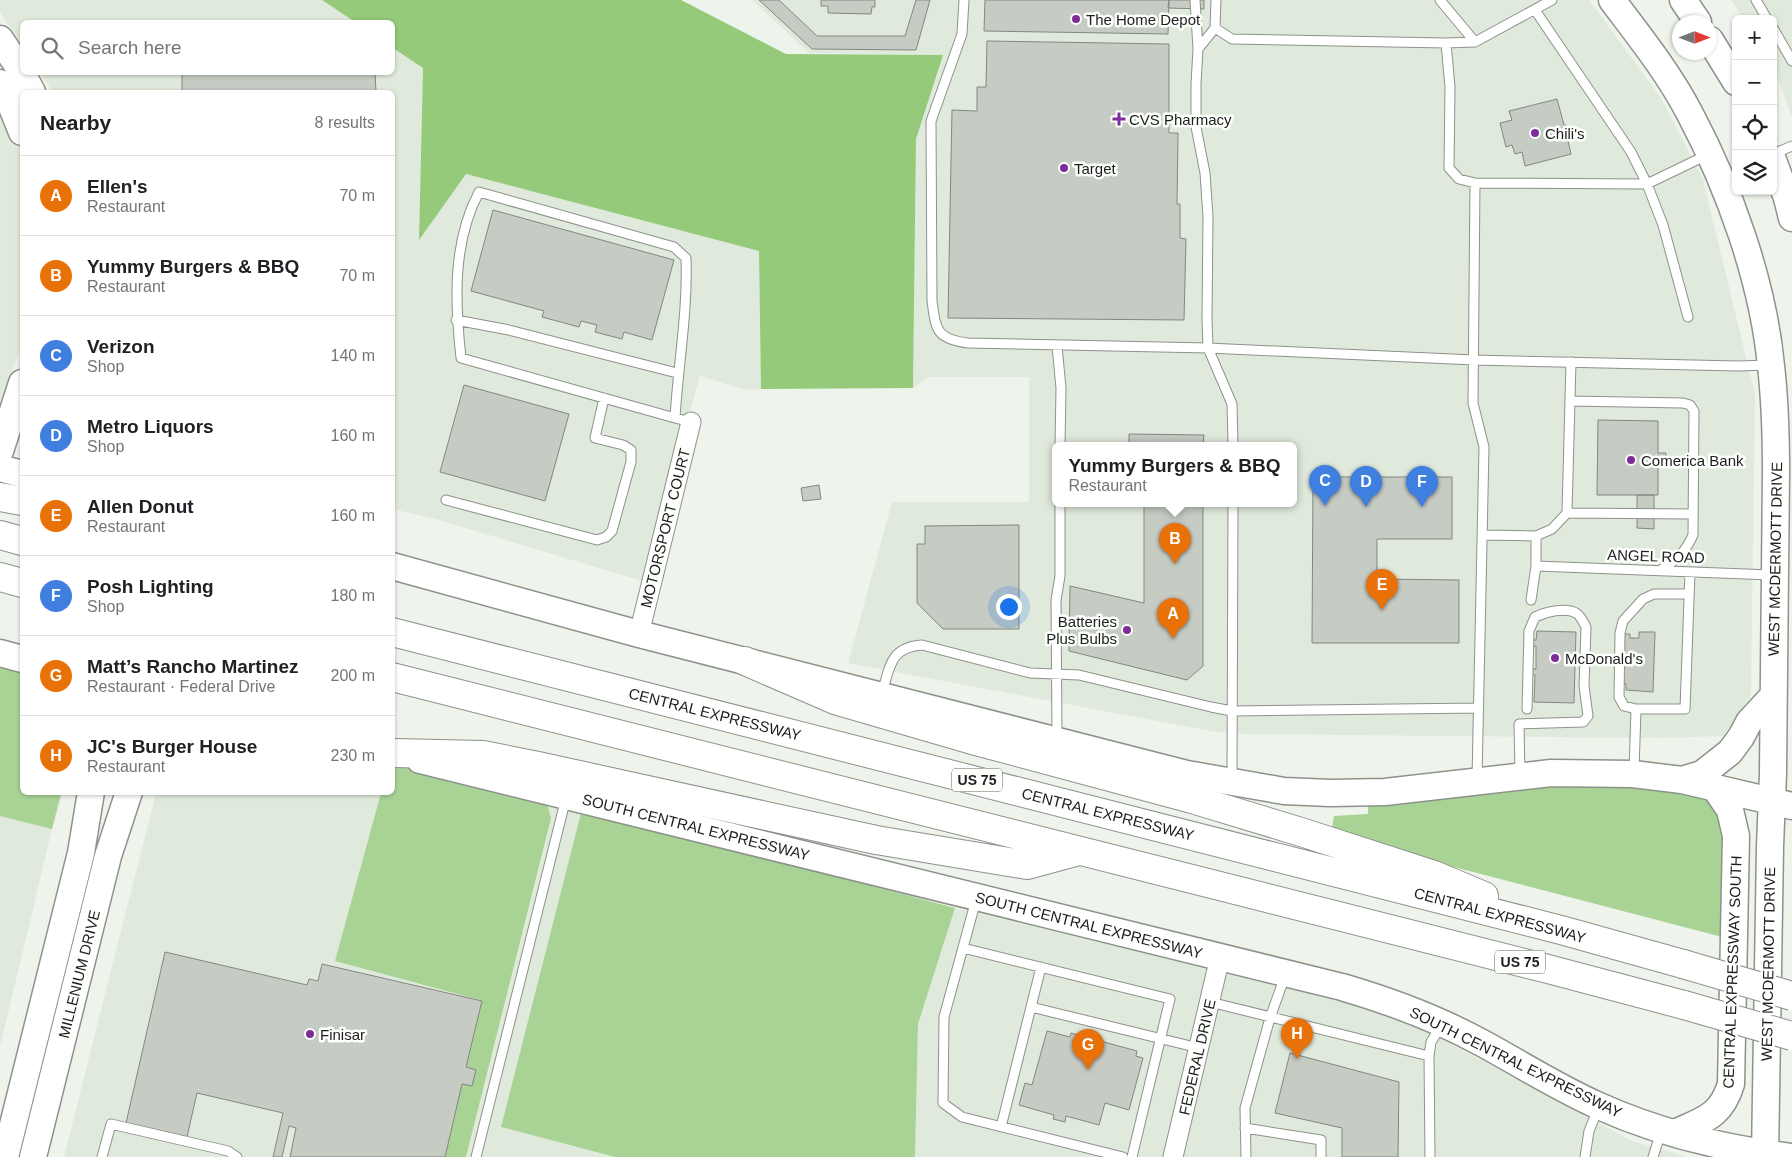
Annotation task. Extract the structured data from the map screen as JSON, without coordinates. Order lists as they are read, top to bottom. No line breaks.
{"streets":{"highway":["CENTRAL EXPRESSWAY","US 75"],"main road":["WEST MCDERMOTT DRIVE","SOUTH CENTRAL EXPRESSWAY","CENTRAL EXPRESSWAY SOUTH","MILLENIUM DRIVE"],"street":["MOTORSPORT COURT","FEDERAL DRIVE"],"lane":["ANGEL ROAD"]},"crossings":[["ANGEL ROAD","WEST MCDERMOTT DRIVE"],["WEST MCDERMOTT DRIVE","SOUTH CENTRAL EXPRESSWAY"],["SOUTH CENTRAL EXPRESSWAY","CENTRAL EXPRESSWAY SOUTH"],["SOUTH CENTRAL EXPRESSWAY","FEDERAL DRIVE"]],"places":{"other":["The Home Depot","Chili's","Target","Comerica Bank","Batteries Plus Bulbs","McDonald's","Finisar"],"health":["CVS Pharmacy"]},"north":"right","page":{"map_buttons":["+","−"],"search":"Search here","heading":["Nearby","8 results"],"list":[{"mark":"A","name":"Ellen's","note":"Restaurant","value":"70 m"},{"mark":"B","name":"Yummy Burgers & BBQ","note":"Restaurant","value":"70 m"},{"mark":"C","name":"Verizon","note":"Shop","value":"140 m"},{"mark":"D","name":"Metro Liquors","note":"Shop","value":"160 m"},{"mark":"E","name":"Allen Donut","note":"Restaurant","value":"160 m"},{"mark":"F","name":"Posh Lighting","note":"Shop","value":"180 m"},{"mark":"G","name":"Matt’s Rancho Martinez","note":"Restaurant · Federal Drive","value":"200 m"},{"mark":"H","name":"JC's Burger House","note":"Restaurant","value":"230 m"}],"popup":["Yummy Burgers & BBQ","Restaurant"],"pins":["C","D","F","B","E","A","H","G"]}}
